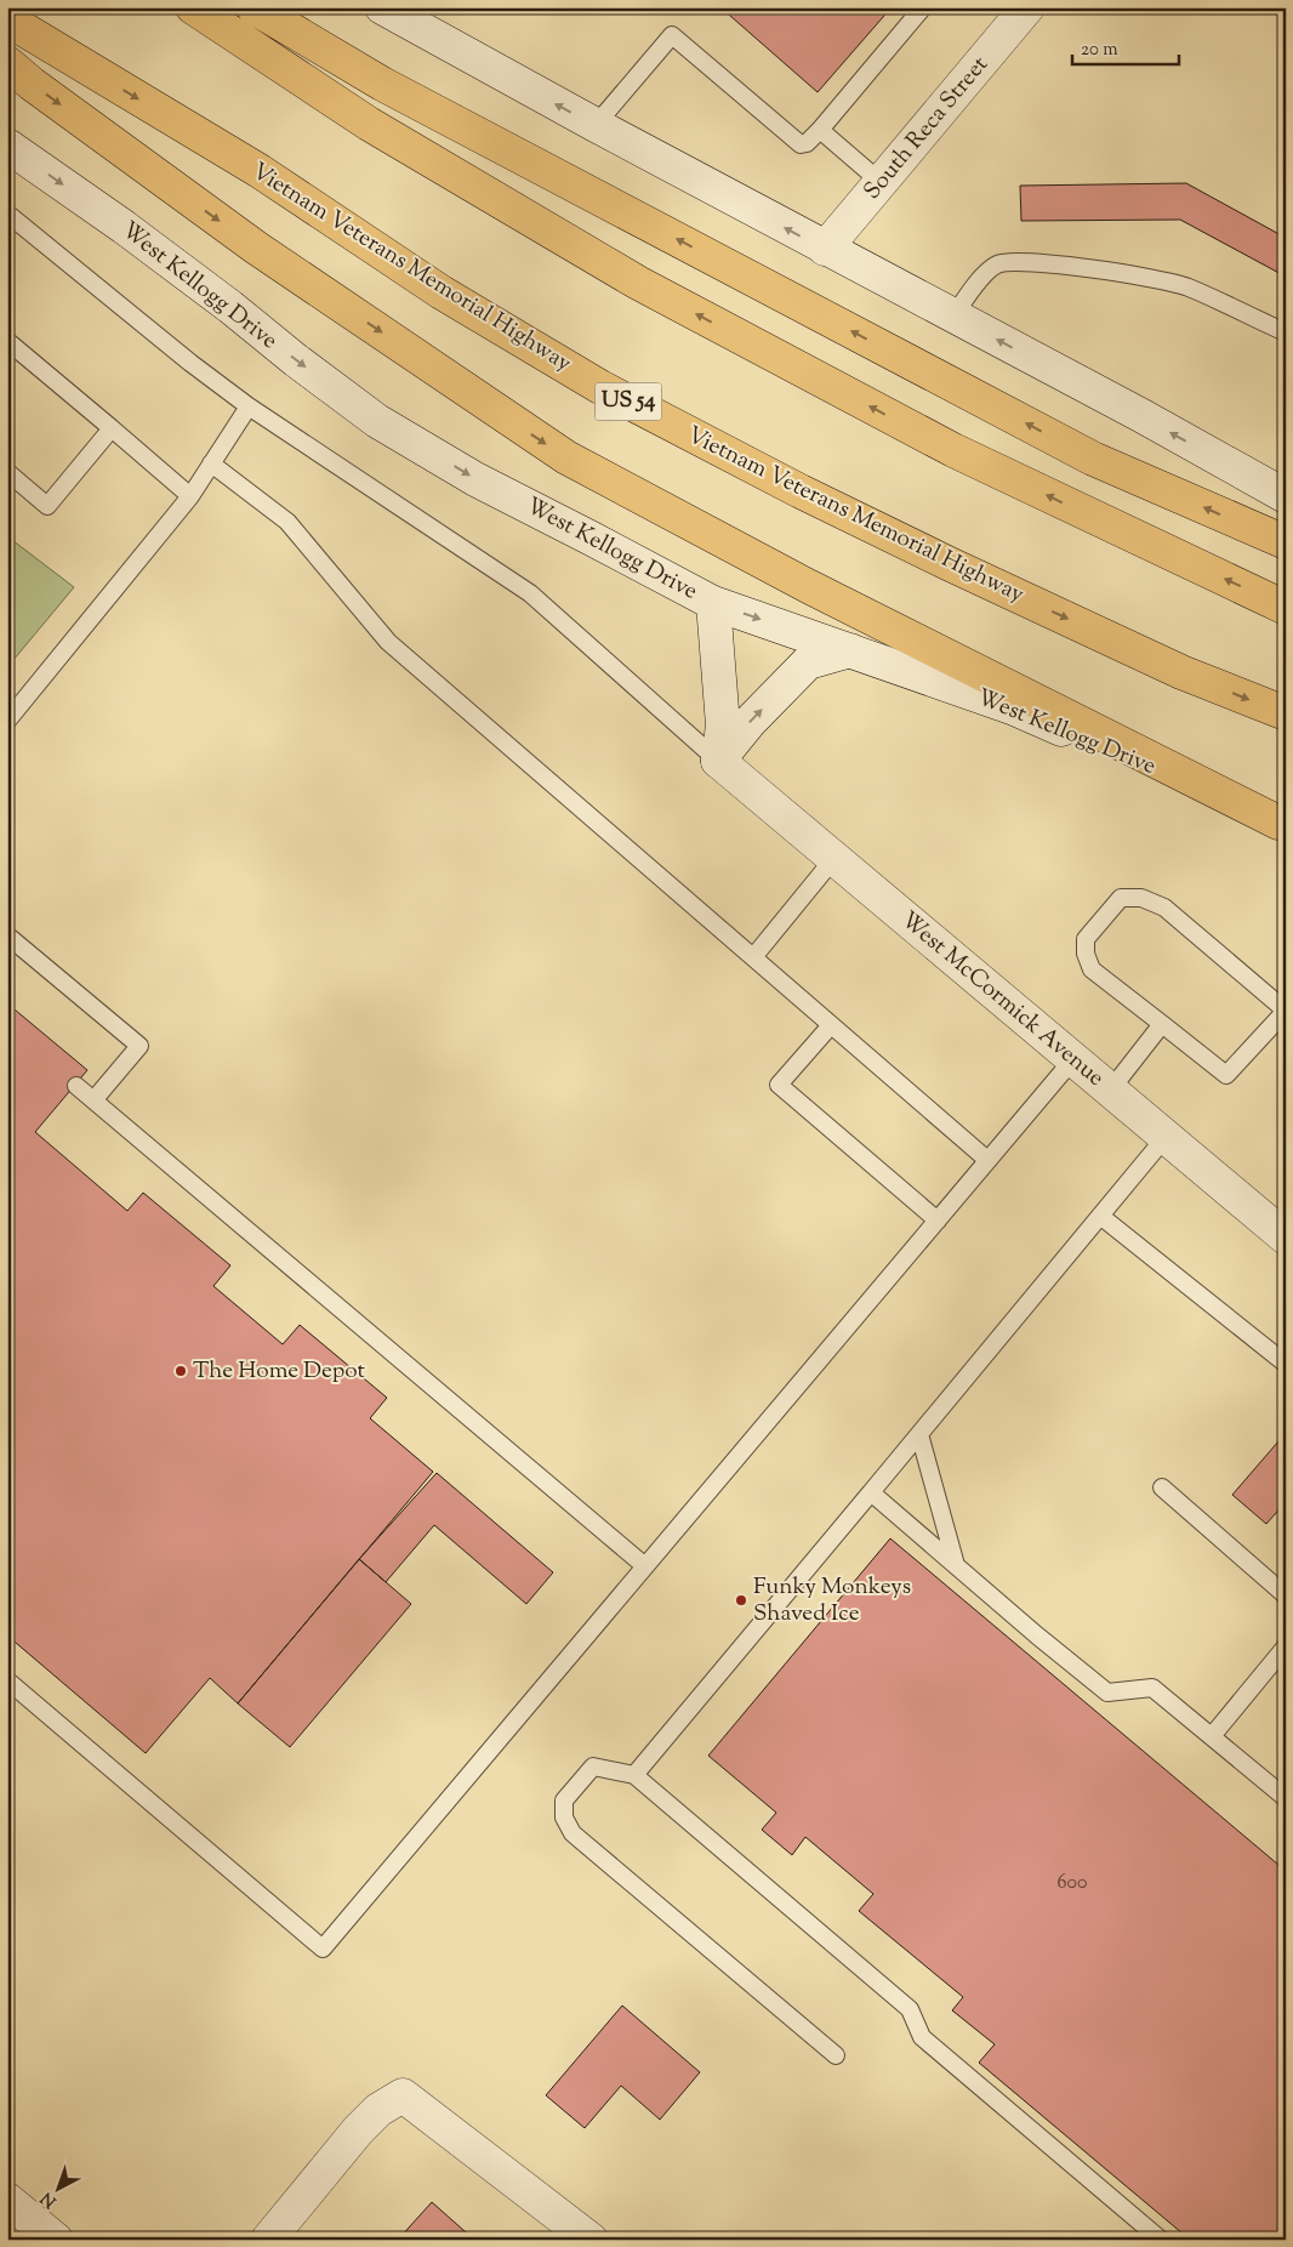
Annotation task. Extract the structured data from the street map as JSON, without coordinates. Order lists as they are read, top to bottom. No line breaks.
{"streets":{"highway":["Vietnam Veterans Memorial Highway","US 54"],"main road":["South Reca Street","West Kellogg Drive","West McCormick Avenue"]},"one_way":["West Kellogg Drive"],"places":["The Home Depot","Funky Monkeys Shaved Ice"],"house_numbers":["600"],"scale_bar":"20 m","north":"bottom left"}
